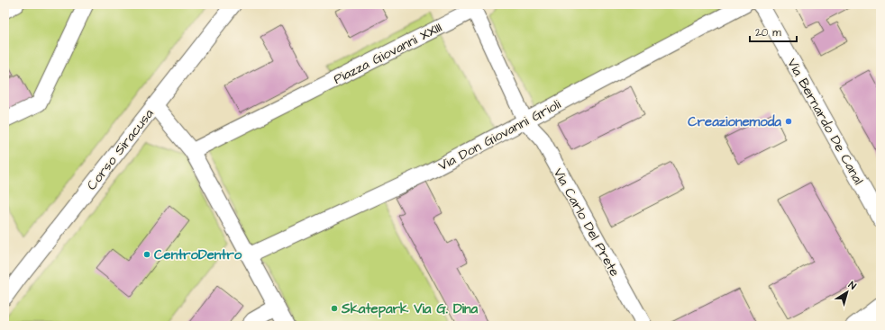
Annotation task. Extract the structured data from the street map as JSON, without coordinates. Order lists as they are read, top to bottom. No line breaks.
{"streets":{"street":["Piazza Giovanni XXIII","Via Bernardo De Canal","Via Don Giovanni Grioli","Corso Siracusa","Via Carlo Del Prete"]},"crossings":[["Piazza Giovanni XXIII","Via Don Giovanni Grioli"],["Piazza Giovanni XXIII","Via Carlo Del Prete"],["Via Don Giovanni Grioli","Via Carlo Del Prete"]],"places":["Creazionemoda","CentroDentro","Skatepark Via G. Dina"],"scale_bar":"20 m","north":"top right"}
